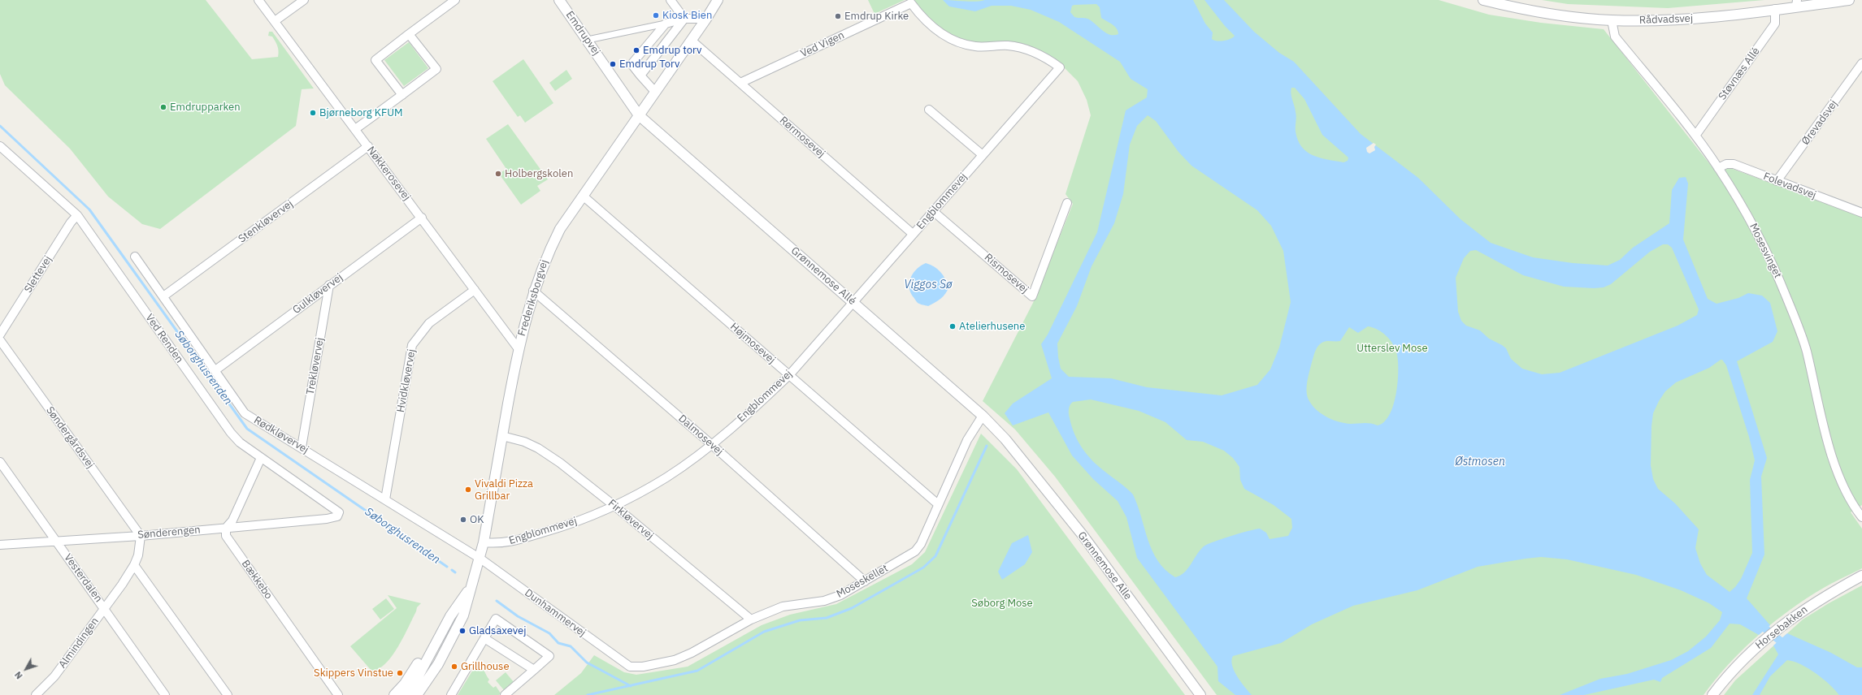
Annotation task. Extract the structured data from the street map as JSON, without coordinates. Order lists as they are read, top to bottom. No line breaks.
{"streets":{"street":["Rådvadsvej","Emdrupvej","Ved Vigen","Støvnæs Allé","Ørevadsvej","Rørmosevej","Nøkkerosevej","Folevadsvej","Engblommevej","Stenkløvervej","Mosesvinget","Rismosevej","Slettevej","Grønnemose Allé","Gulkløvervej","Frederiksborgvej","Ved Renden","Højmosevej","Trekløvervej","Hvidkløvervej","Rødkløvervej","Dalmosevej","Søndergårdsvej","Firkløvervej","Sønderengen","Grønnemose Alle","Vesterdalen","Bækkebo","Moseskellet","Dunhammervej","Horsebakken","Almindingen"]},"crossings":[["Rådvadsvej","Støvnæs Allé"],["Rådvadsvej","Mosesvinget"],["Emdrupvej","Grønnemose Allé"],["Emdrupvej","Frederiksborgvej"],["Ved Vigen","Rørmosevej"],["Ved Vigen","Engblommevej"],["Støvnæs Allé","Mosesvinget"],["Ørevadsvej","Folevadsvej"],["Rørmosevej","Engblommevej"],["Rørmosevej","Frederiksborgvej"],["Nøkkerosevej","Stenkløvervej"],["Nøkkerosevej","Gulkløvervej"],["Nøkkerosevej","Frederiksborgvej"],["Nøkkerosevej","Hvidkløvervej"],["Folevadsvej","Mosesvinget"],["Engblommevej","Rismosevej"],["Engblommevej","Grønnemose Allé"],["Engblommevej","Frederiksborgvej"],["Engblommevej","Højmosevej"],["Engblommevej","Dalmosevej"],["Engblommevej","Firkløvervej"],["Stenkløvervej","Rødkløvervej"],["Slettevej","Ved Renden"],["Grønnemose Allé","Frederiksborgvej"],["Grønnemose Allé","Grønnemose Alle"],["Grønnemose Allé","Moseskellet"],["Gulkløvervej","Trekløvervej"],["Gulkløvervej","Rødkløvervej"],["Frederiksborgvej","Højmosevej"],["Frederiksborgvej","Rødkløvervej"],["Frederiksborgvej","Dalmosevej"],["Frederiksborgvej","Firkløvervej"],["Frederiksborgvej","Dunhammervej"],["Ved Renden","Sønderengen"],["Højmosevej","Moseskellet"],["Trekløvervej","Rødkløvervej"],["Hvidkløvervej","Rødkløvervej"],["Rødkløvervej","Dunhammervej"],["Dalmosevej","Moseskellet"],["Søndergårdsvej","Sønderengen"],["Søndergårdsvej","Almindingen"],["Firkløvervej","Moseskellet"],["Sønderengen","Vesterdalen"],["Sønderengen","Bækkebo"],["Sønderengen","Almindingen"],["Vesterdalen","Almindingen"],["Moseskellet","Dunhammervej"]],"water":["Viggos Sø","Søborghusrenden","Østmosen"],"parks":["Utterslev Mose","Søborg Mose"],"places":["Kiosk Bien","Emdrup Kirke","Emdrup torv","Emdrup Torv","Emdrupparken","Bjørneborg KFUM","Holbergskolen","Atelierhusene","Vivaldi Pizza Grillbar","OK","Gladsaxevej","Grillhouse","Skippers Vinstue"],"north":"bottom left"}
